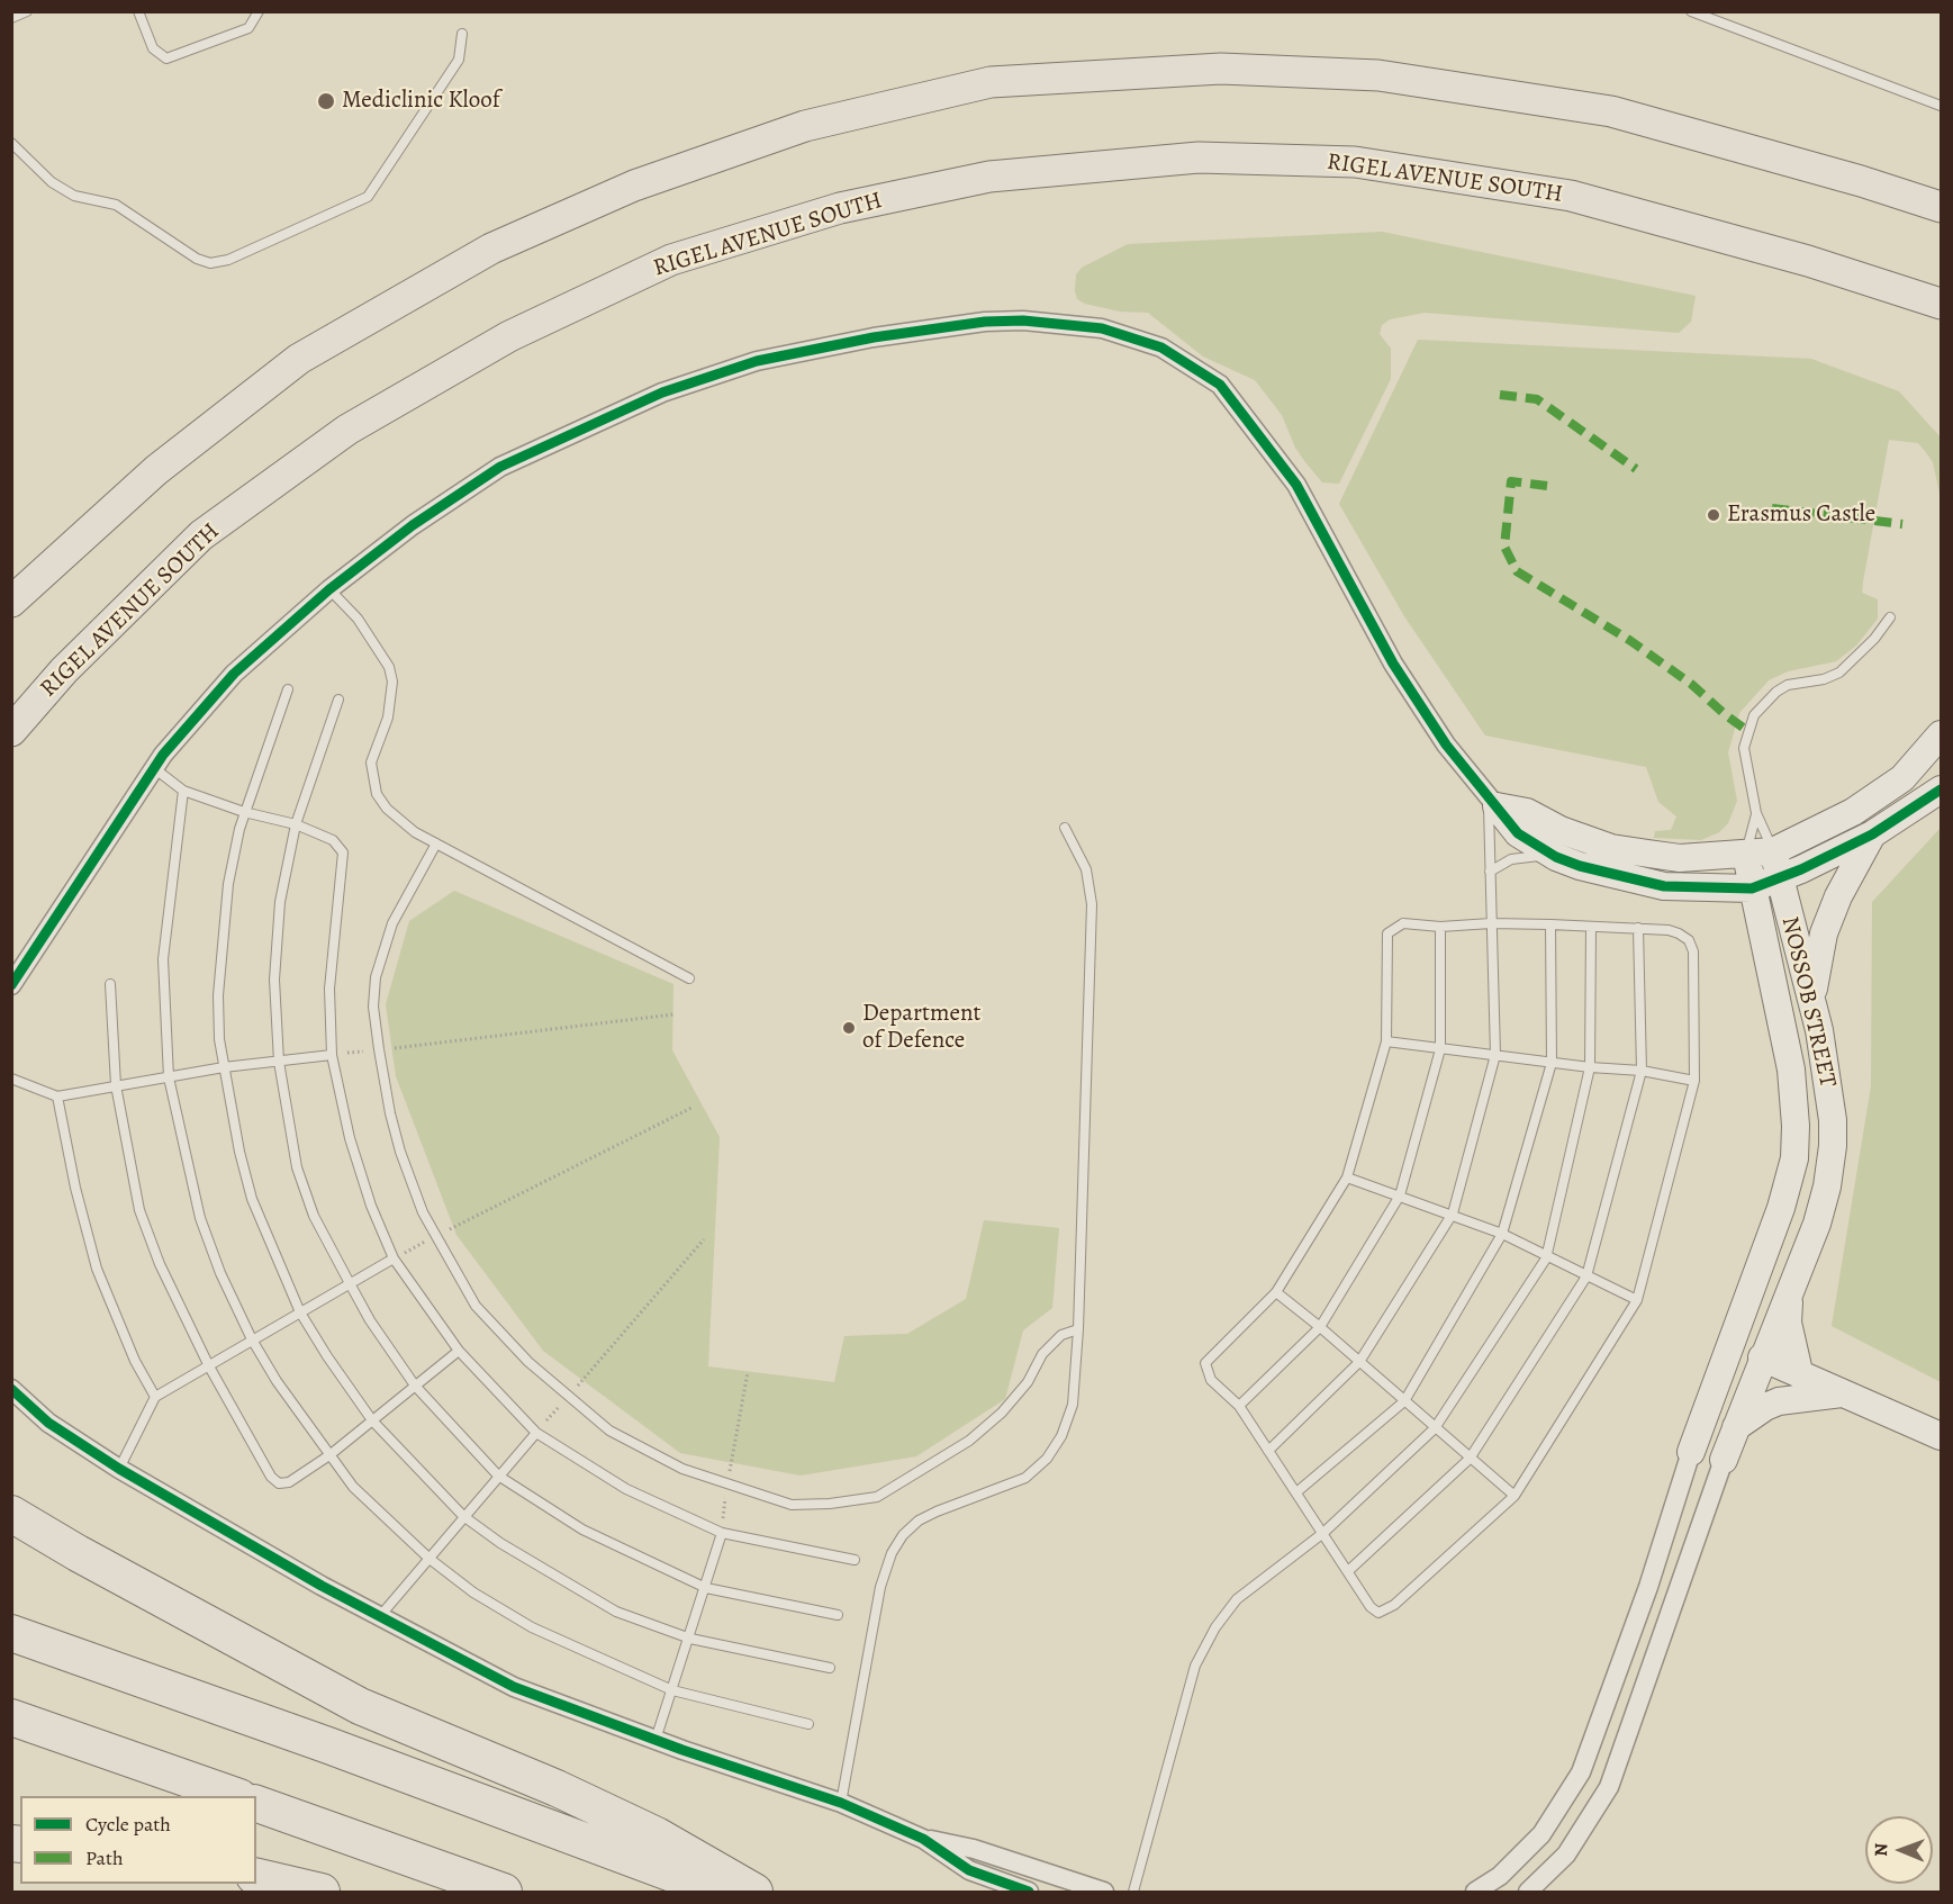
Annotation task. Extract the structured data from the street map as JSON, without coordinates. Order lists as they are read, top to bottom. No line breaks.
{"streets":{"main road":["RIGEL AVENUE SOUTH"],"street":["NOSSOB STREET"]},"places":["Mediclinic Kloof","Erasmus Castle","Department of Defence"],"legend":["Cycle path","Path"],"north":"left"}
